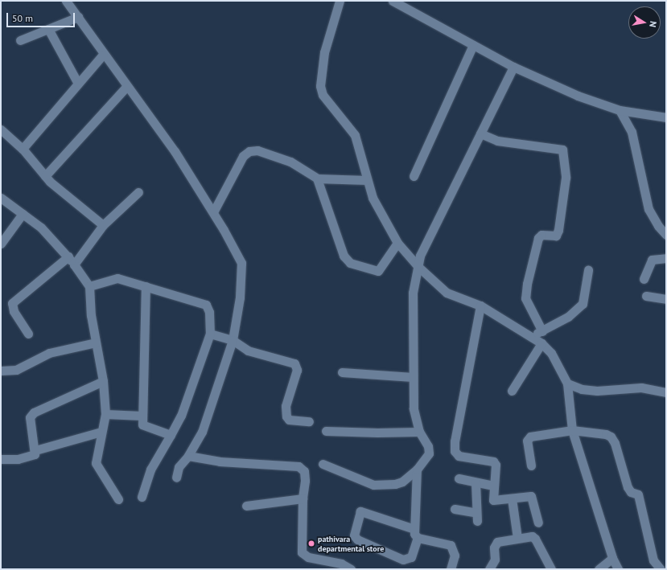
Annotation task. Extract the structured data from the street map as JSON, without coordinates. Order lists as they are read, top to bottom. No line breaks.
{"places":["pathivara departmental store"],"scale_bar":"50 m","north":"right"}
